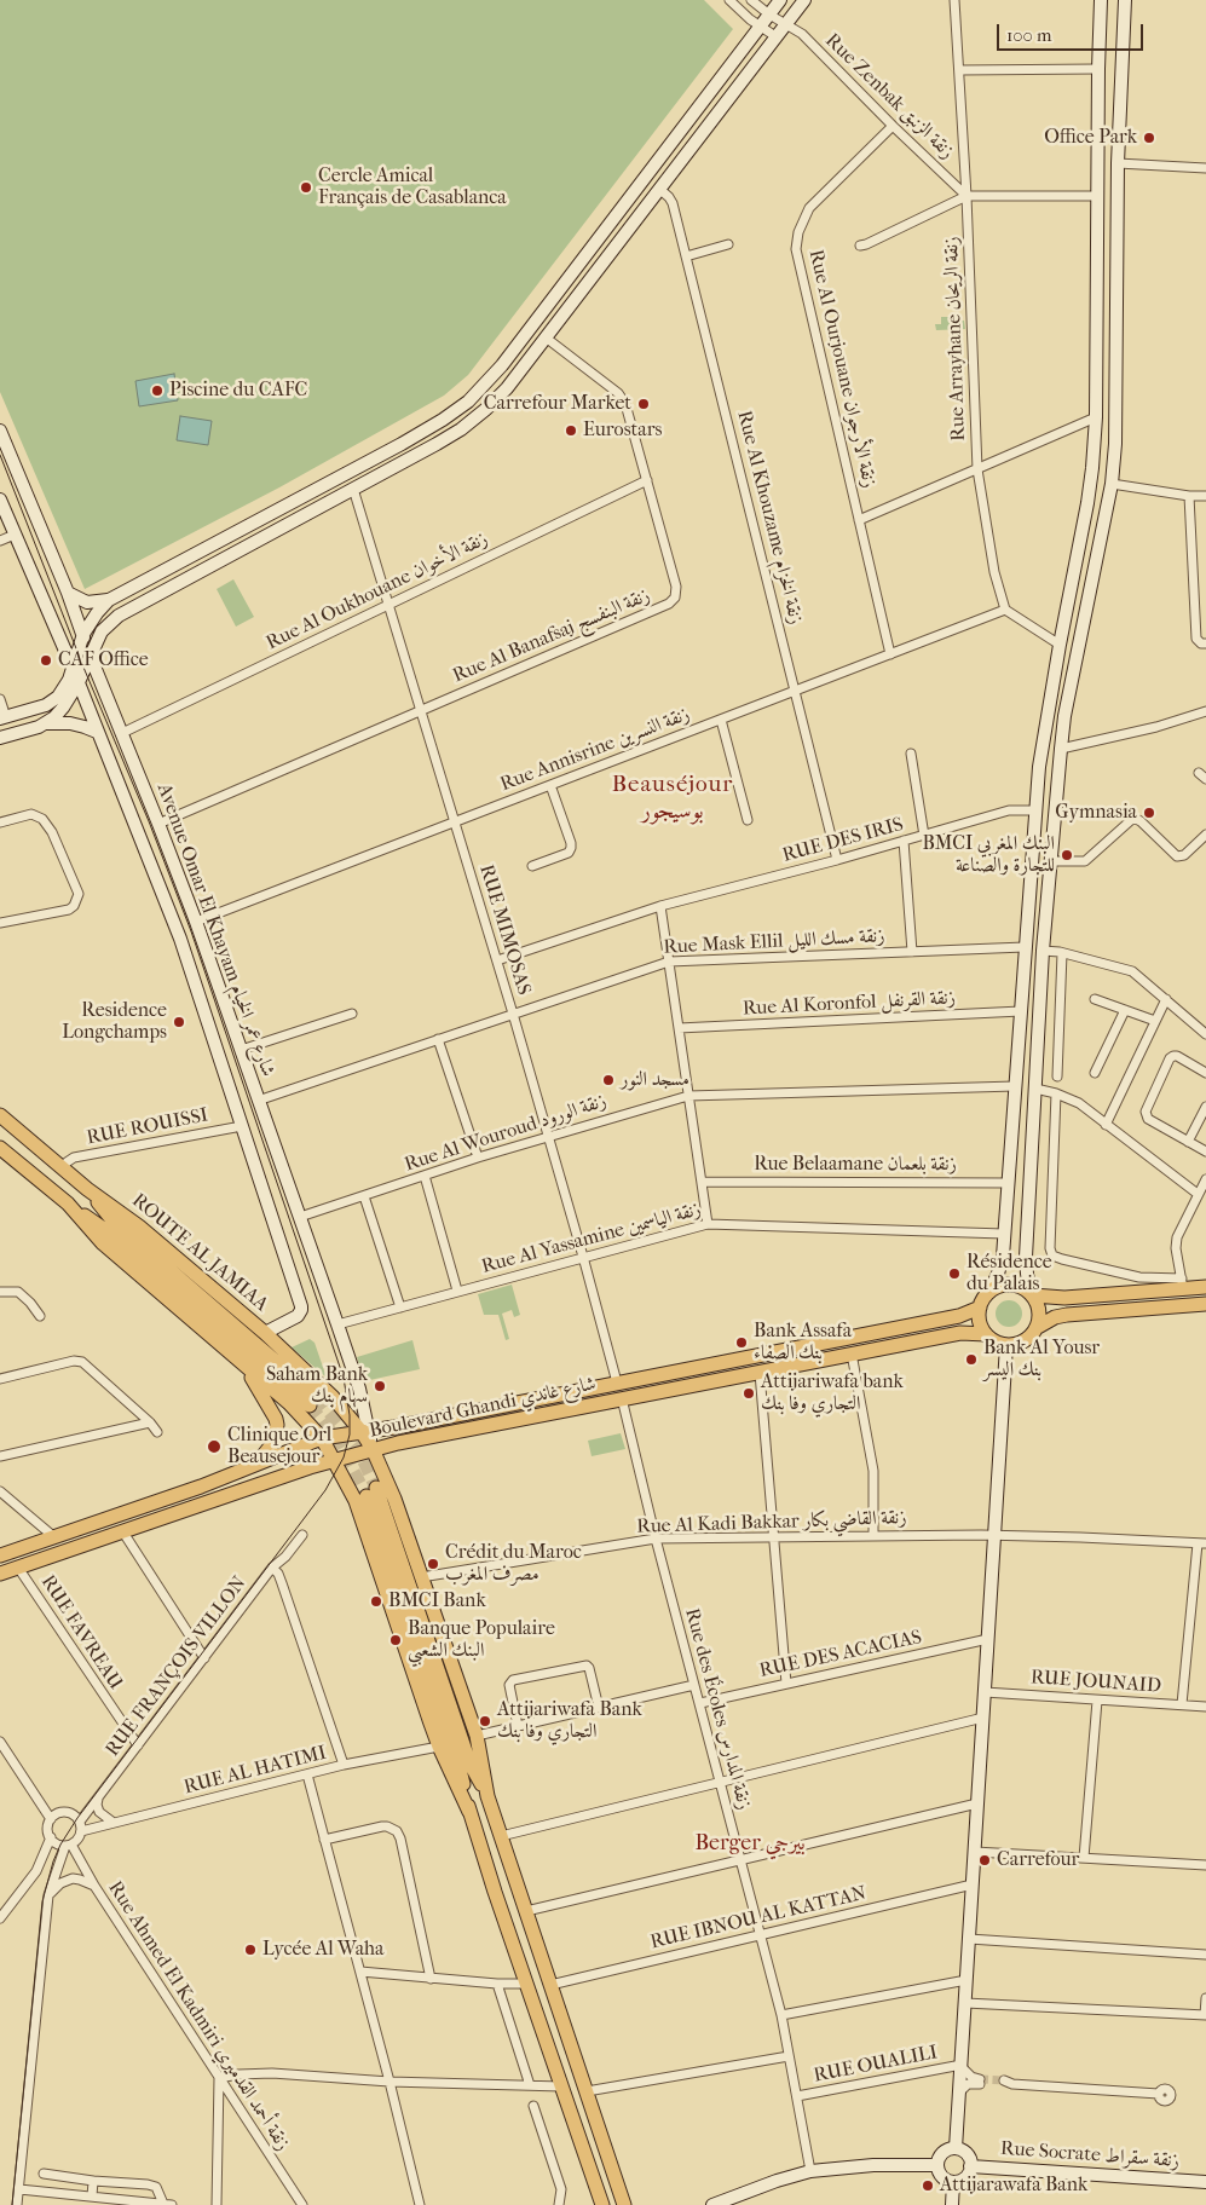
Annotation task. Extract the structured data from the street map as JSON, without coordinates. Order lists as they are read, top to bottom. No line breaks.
{"streets":{"main road":["Avenue Omar El Khayam شارع عمر الخيام","ROUTE AL JAMIAA","Boulevard Ghandi شارع غاندي","Rue Socrate زنقة سقراط"],"street":["Rue Zenbak زنقة الزنبق","Rue Arrayhane زنقة الريحان","Rue Al Ourjouane زنقة الأرجوان","Rue Al Khouzame زنقة الخزام","Rue Al Oukhouane زنقة الأخوان","Rue Al Banafsaj زنقة البنفسج","Rue Annisrine زنقة النسرين","RUE DES IRIS","RUE MIMOSAS","Rue Mask Ellil زنقة مسك الليل","Rue Al Koronfol زنقة القرنفل","RUE ROUISSI","Rue Al Wouroud زنقة الورود","Rue Belaamane زنقة بلعمان","Rue Al Yassamine زنقة الياسمين","Rue Al Kadi Bakkar زنقة القاضي بكار","RUE FAVREAU","RUE DES ACACIAS","RUE FRANÇOIS VILLON","RUE JOUNAID","Rue des Écoles زنقة المدارس","RUE AL HATIMI","RUE IBNOU AL KATTAN","Rue Ahmed El Kadmiri زنقة أحمد القدميري","RUE OUALILI"]},"crossings":[["Rue Zenbak زنقة الزنبق","Rue Arrayhane زنقة الريحان"],["Rue Zenbak زنقة الزنبق","Rue Al Ourjouane زنقة الأرجوان"],["Rue Arrayhane زنقة الريحان","Rue Annisrine زنقة النسرين"],["Rue Al Ourjouane زنقة الأرجوان","Rue Annisrine زنقة النسرين"],["Rue Al Khouzame زنقة الخزام","Rue Annisrine زنقة النسرين"],["Rue Al Khouzame زنقة الخزام","RUE DES IRIS"],["Rue Al Oukhouane زنقة الأخوان","Rue Al Banafsaj زنقة البنفسج"],["Rue Al Oukhouane زنقة الأخوان","Avenue Omar El Khayam شارع عمر الخيام"],["Rue Al Oukhouane زنقة الأخوان","RUE MIMOSAS"],["Rue Al Banafsaj زنقة البنفسج","Avenue Omar El Khayam شارع عمر الخيام"],["Rue Al Banafsaj زنقة البنفسج","RUE MIMOSAS"],["Rue Annisrine زنقة النسرين","Avenue Omar El Khayam شارع عمر الخيام"],["Rue Annisrine زنقة النسرين","RUE MIMOSAS"],["RUE DES IRIS","RUE MIMOSAS"],["Avenue Omar El Khayam شارع عمر الخيام","Rue Mask Ellil زنقة مسك الليل"],["Avenue Omar El Khayam شارع عمر الخيام","RUE ROUISSI"],["Avenue Omar El Khayam شارع عمر الخيام","Rue Al Wouroud زنقة الورود"],["Avenue Omar El Khayam شارع عمر الخيام","Rue Al Yassamine زنقة الياسمين"],["Avenue Omar El Khayam شارع عمر الخيام","ROUTE AL JAMIAA"],["Avenue Omar El Khayam شارع عمر الخيام","Boulevard Ghandi شارع غاندي"],["RUE MIMOSAS","Rue Mask Ellil زنقة مسك الليل"],["RUE MIMOSAS","Rue Al Wouroud زنقة الورود"],["RUE MIMOSAS","Rue Al Yassamine زنقة الياسمين"],["RUE MIMOSAS","Boulevard Ghandi شارع غاندي"],["RUE ROUISSI","ROUTE AL JAMIAA"],["ROUTE AL JAMIAA","Boulevard Ghandi شارع غاندي"],["ROUTE AL JAMIAA","Rue Al Kadi Bakkar زنقة القاضي بكار"],["Boulevard Ghandi شارع غاندي","RUE FAVREAU"],["Boulevard Ghandi شارع غاندي","Rue des Écoles زنقة المدارس"],["Rue Al Kadi Bakkar زنقة القاضي بكار","Rue des Écoles زنقة المدارس"],["RUE FAVREAU","RUE FRANÇOIS VILLON"],["RUE DES ACACIAS","Rue des Écoles زنقة المدارس"],["RUE FRANÇOIS VILLON","RUE AL HATIMI"],["RUE FRANÇOIS VILLON","Rue Ahmed El Kadmiri زنقة أحمد القدميري"],["Rue des Écoles زنقة المدارس","RUE IBNOU AL KATTAN"],["Rue des Écoles زنقة المدارس","RUE OUALILI"],["RUE AL HATIMI","Rue Ahmed El Kadmiri زنقة أحمد القدميري"]],"districts":["Beauséjour بوسيجور","Berger بيرجي"],"places":["Office Park","Cercle Amical Français de Casablanca","Piscine du CAFC","Carrefour Market","Eurostars","CAF Office","Gymnasia","BMCI البنك المغربي للتجارة والصناعة","Residence Longchamps","مسجد النور","Résidence du Palais","Bank Assafa بنك الصفاء","Bank Al Yousr بنك اليسر","Saham Bank سهام بنك","Attijariwafa bank التجاري وفا بنك","Clinique Orl Beausejour","Crédit du Maroc مصرف المغرب","BMCI Bank","Banque Populaire البنك الشعبي","Attijariwafa Bank التجاري وفا بنك","Carrefour","Lycée Al Waha","Attijarawafa Bank"],"scale_bar":"100 m"}
